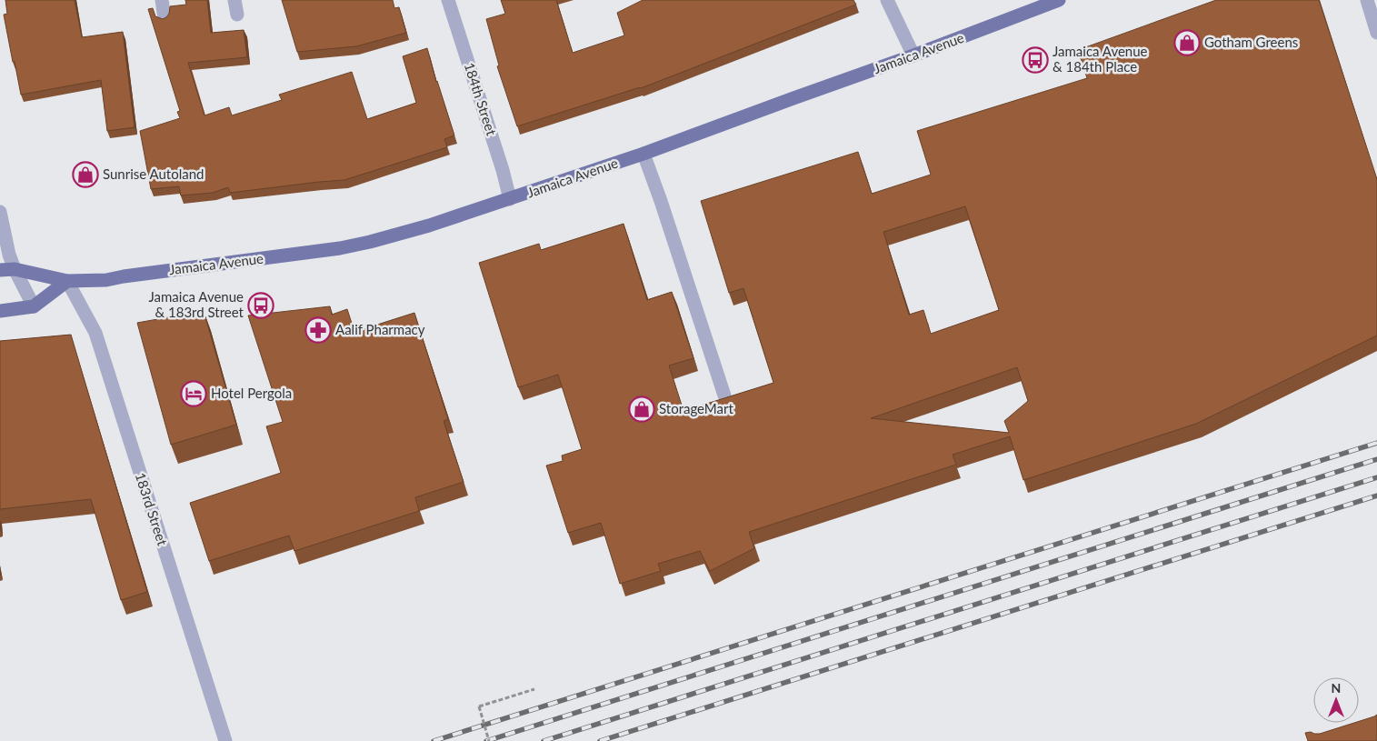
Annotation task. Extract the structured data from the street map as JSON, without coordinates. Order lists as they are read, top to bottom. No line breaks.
{"streets":{"main road":["Jamaica Avenue"],"street":["184th Street","183rd Street"]},"crossings":[["Jamaica Avenue","184th Street"],["Jamaica Avenue","183rd Street"]],"places":{"shop":["Gotham Greens","Sunrise Autoland","StorageMart"],"bus stop":["Jamaica Avenue & 184th Place","Jamaica Avenue & 183rd Street"],"pharmacy":["Aalif Pharmacy"],"hotel":["Hotel Pergola"]},"north":"top"}
